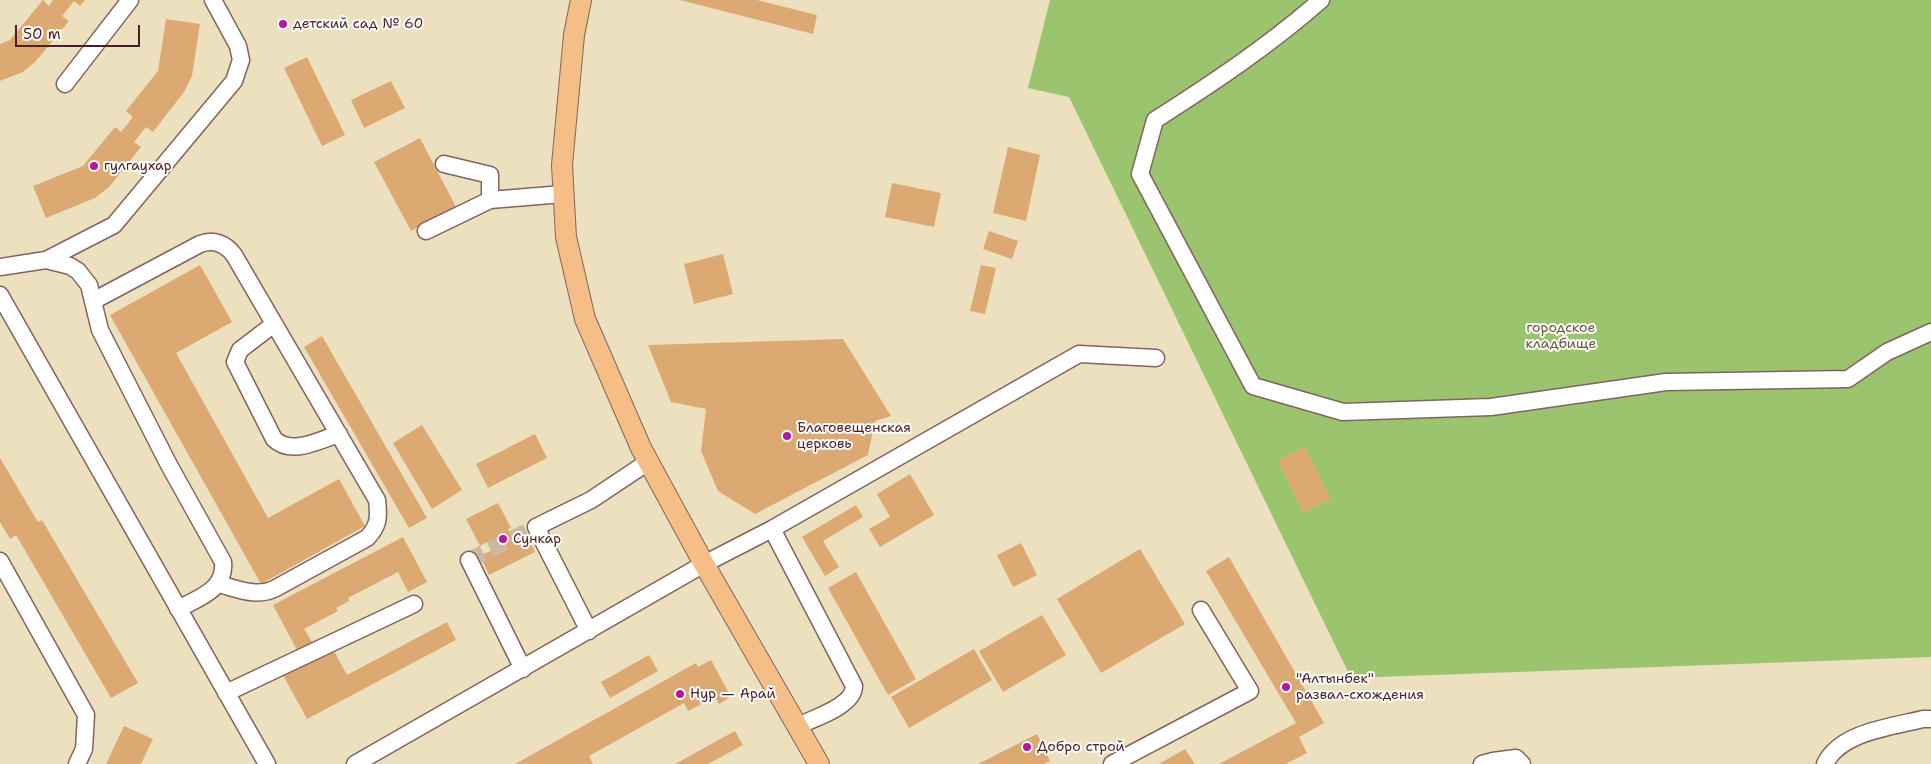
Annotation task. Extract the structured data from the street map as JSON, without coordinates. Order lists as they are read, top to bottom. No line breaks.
{"parks":["городское кладбище"],"places":["детский сад № 60","гулгаухар","Благовещенская церковь","Сункар","\"Алтынбек\" развал-схождения","Нур — Арай","Добро строй"],"scale_bar":"50 m"}
